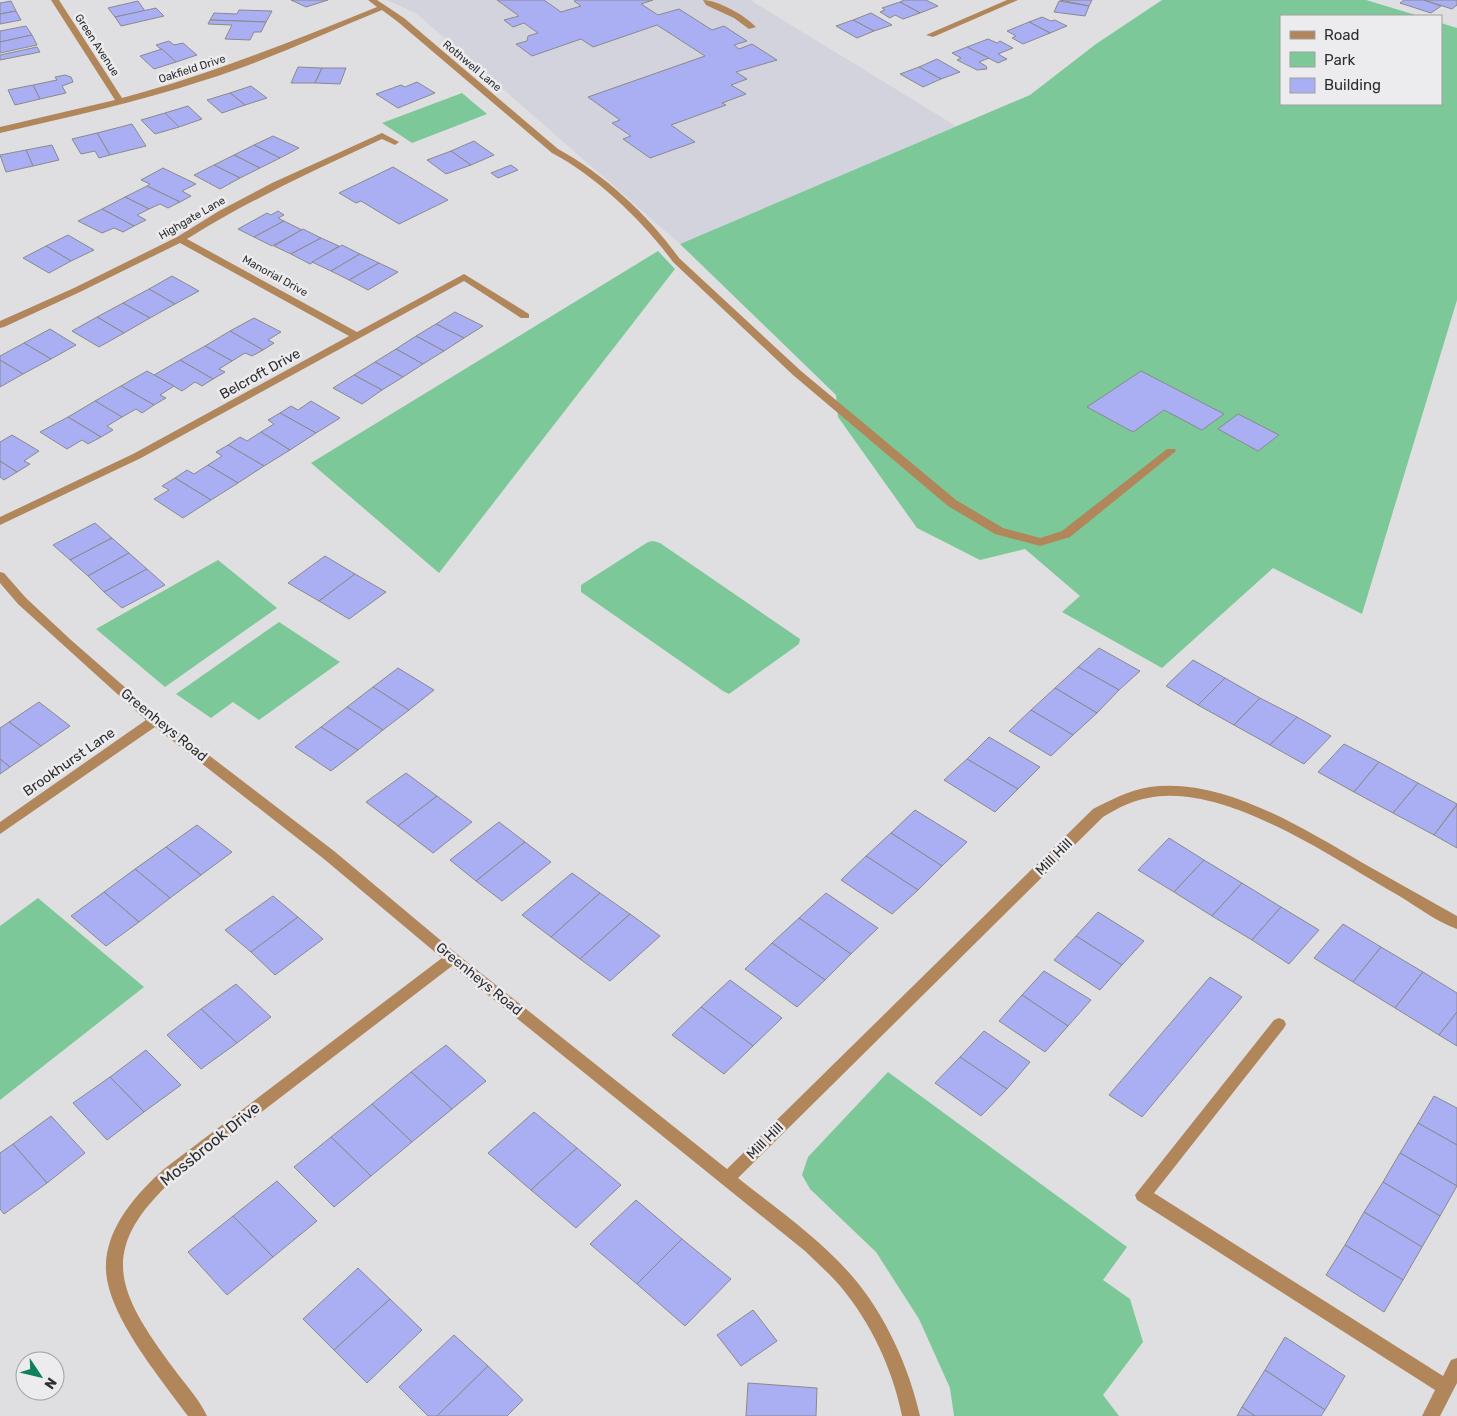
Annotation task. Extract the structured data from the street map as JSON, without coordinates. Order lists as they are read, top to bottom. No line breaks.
{"streets":{"street":["Green Avenue","Rothwell Lane","Oakfield Drive","Highgate Lane","Manorial Drive","Belcroft Drive","Greenheys Road","Brookhurst Lane","Mill Hill","Mossbrook Drive"]},"crossings":[["Green Avenue","Oakfield Drive"],["Rothwell Lane","Oakfield Drive"],["Highgate Lane","Manorial Drive"],["Manorial Drive","Belcroft Drive"],["Greenheys Road","Brookhurst Lane"],["Greenheys Road","Mill Hill"],["Greenheys Road","Mossbrook Drive"]],"legend":["Road","Park","Building"],"north":"bottom right"}
